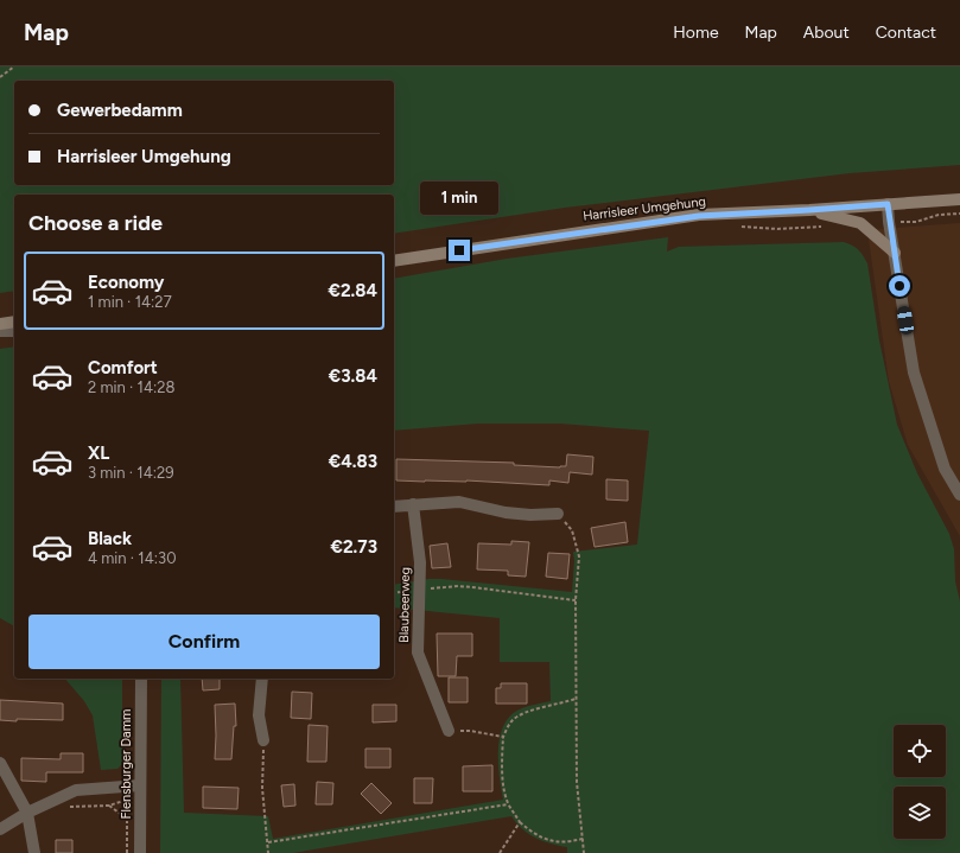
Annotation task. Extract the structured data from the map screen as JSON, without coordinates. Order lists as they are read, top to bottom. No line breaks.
{"streets":{"main road":["Harrisleer Umgehung"],"street":["Blaubeerweg","Flensburger Damm"]},"page":{"header":"Map","nav":["Home","Map","About","Contact"],"banner":["Gewerbedamm","Harrisleer Umgehung"],"bubble":"1 min","heading":"Choose a ride","list":[{"name":"Economy","note":"1 min · 14:27","value":"€2.84"},{"name":"Comfort","note":"2 min · 14:28","value":"€3.84"},{"name":"XL","note":"3 min · 14:29","value":"€4.83"},{"name":"Black","note":"4 min · 14:30","value":"€2.73"}],"buttons":"Confirm"}}
